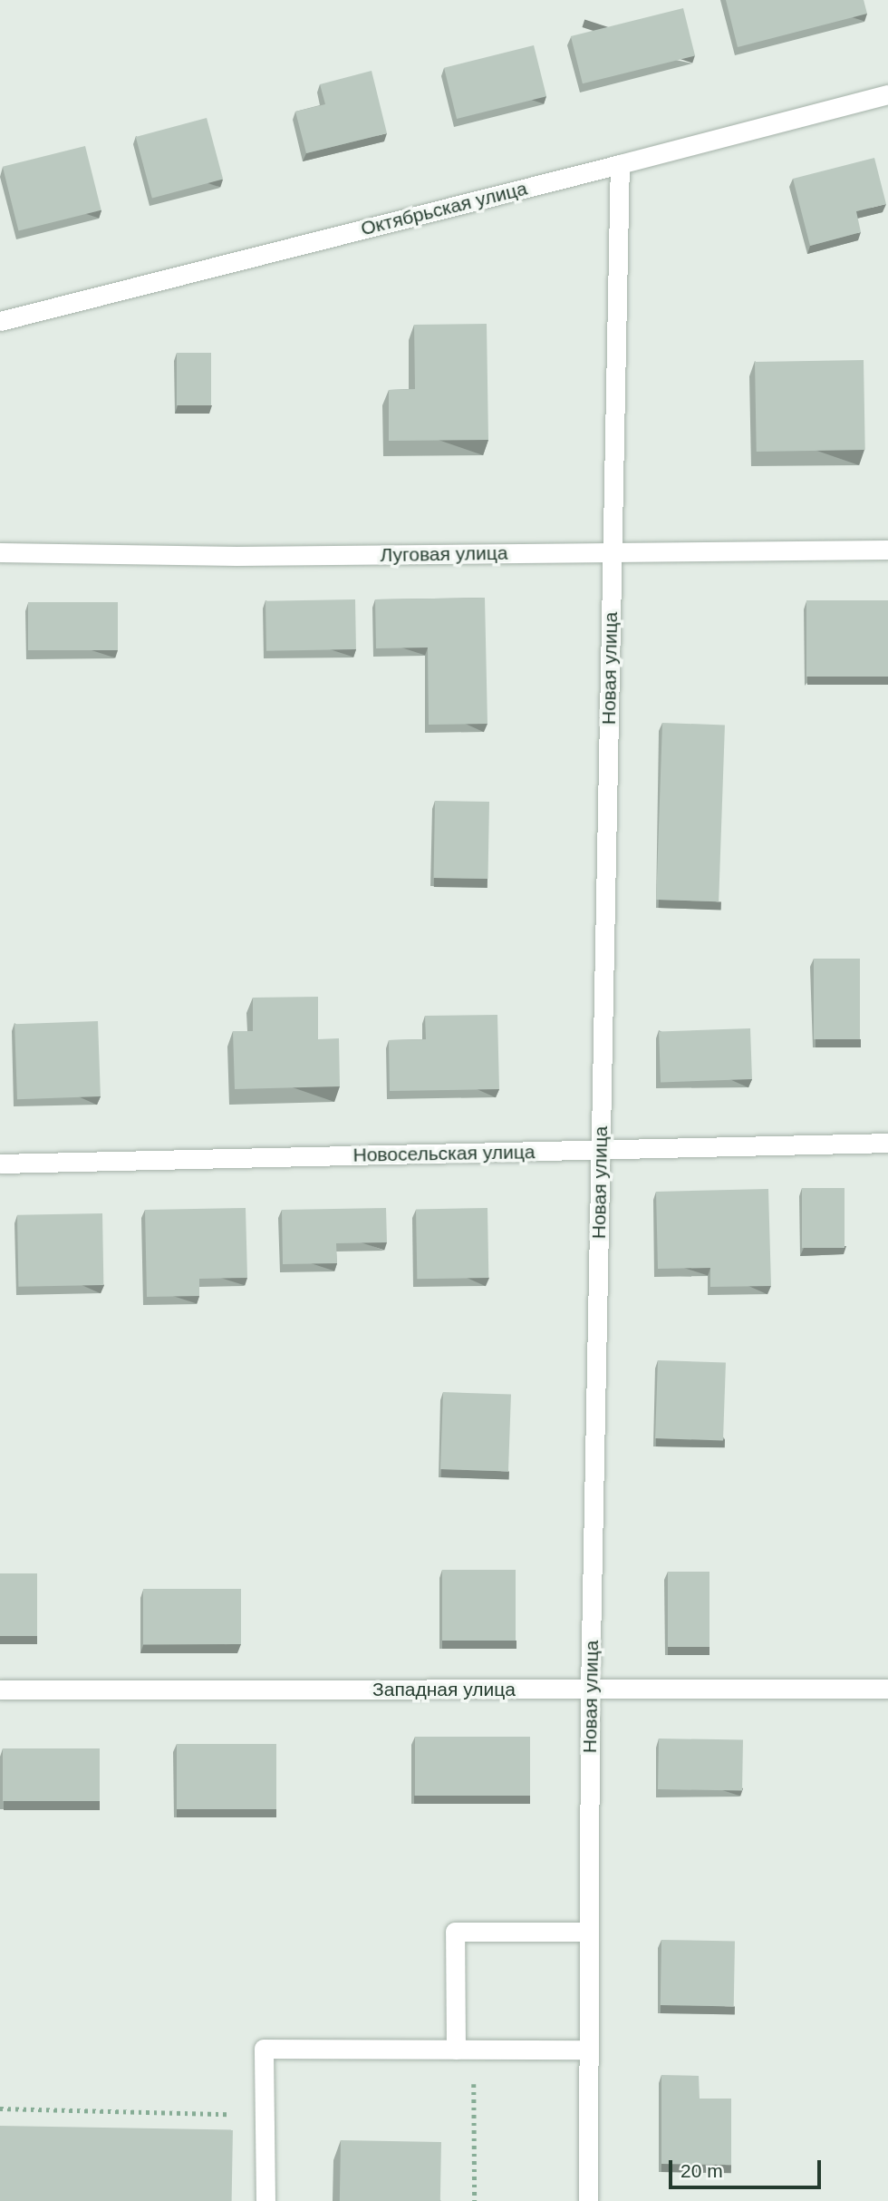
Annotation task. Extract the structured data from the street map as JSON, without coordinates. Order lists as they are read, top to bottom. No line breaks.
{"streets":{"street":["Октябрьская улица","Луговая улица","Новая улица","Новосельская улица","Западная улица"]},"crossings":[["Октябрьская улица","Новая улица"],["Луговая улица","Новая улица"],["Новая улица","Новосельская улица"],["Новая улица","Западная улица"]],"scale_bar":"20 m"}
